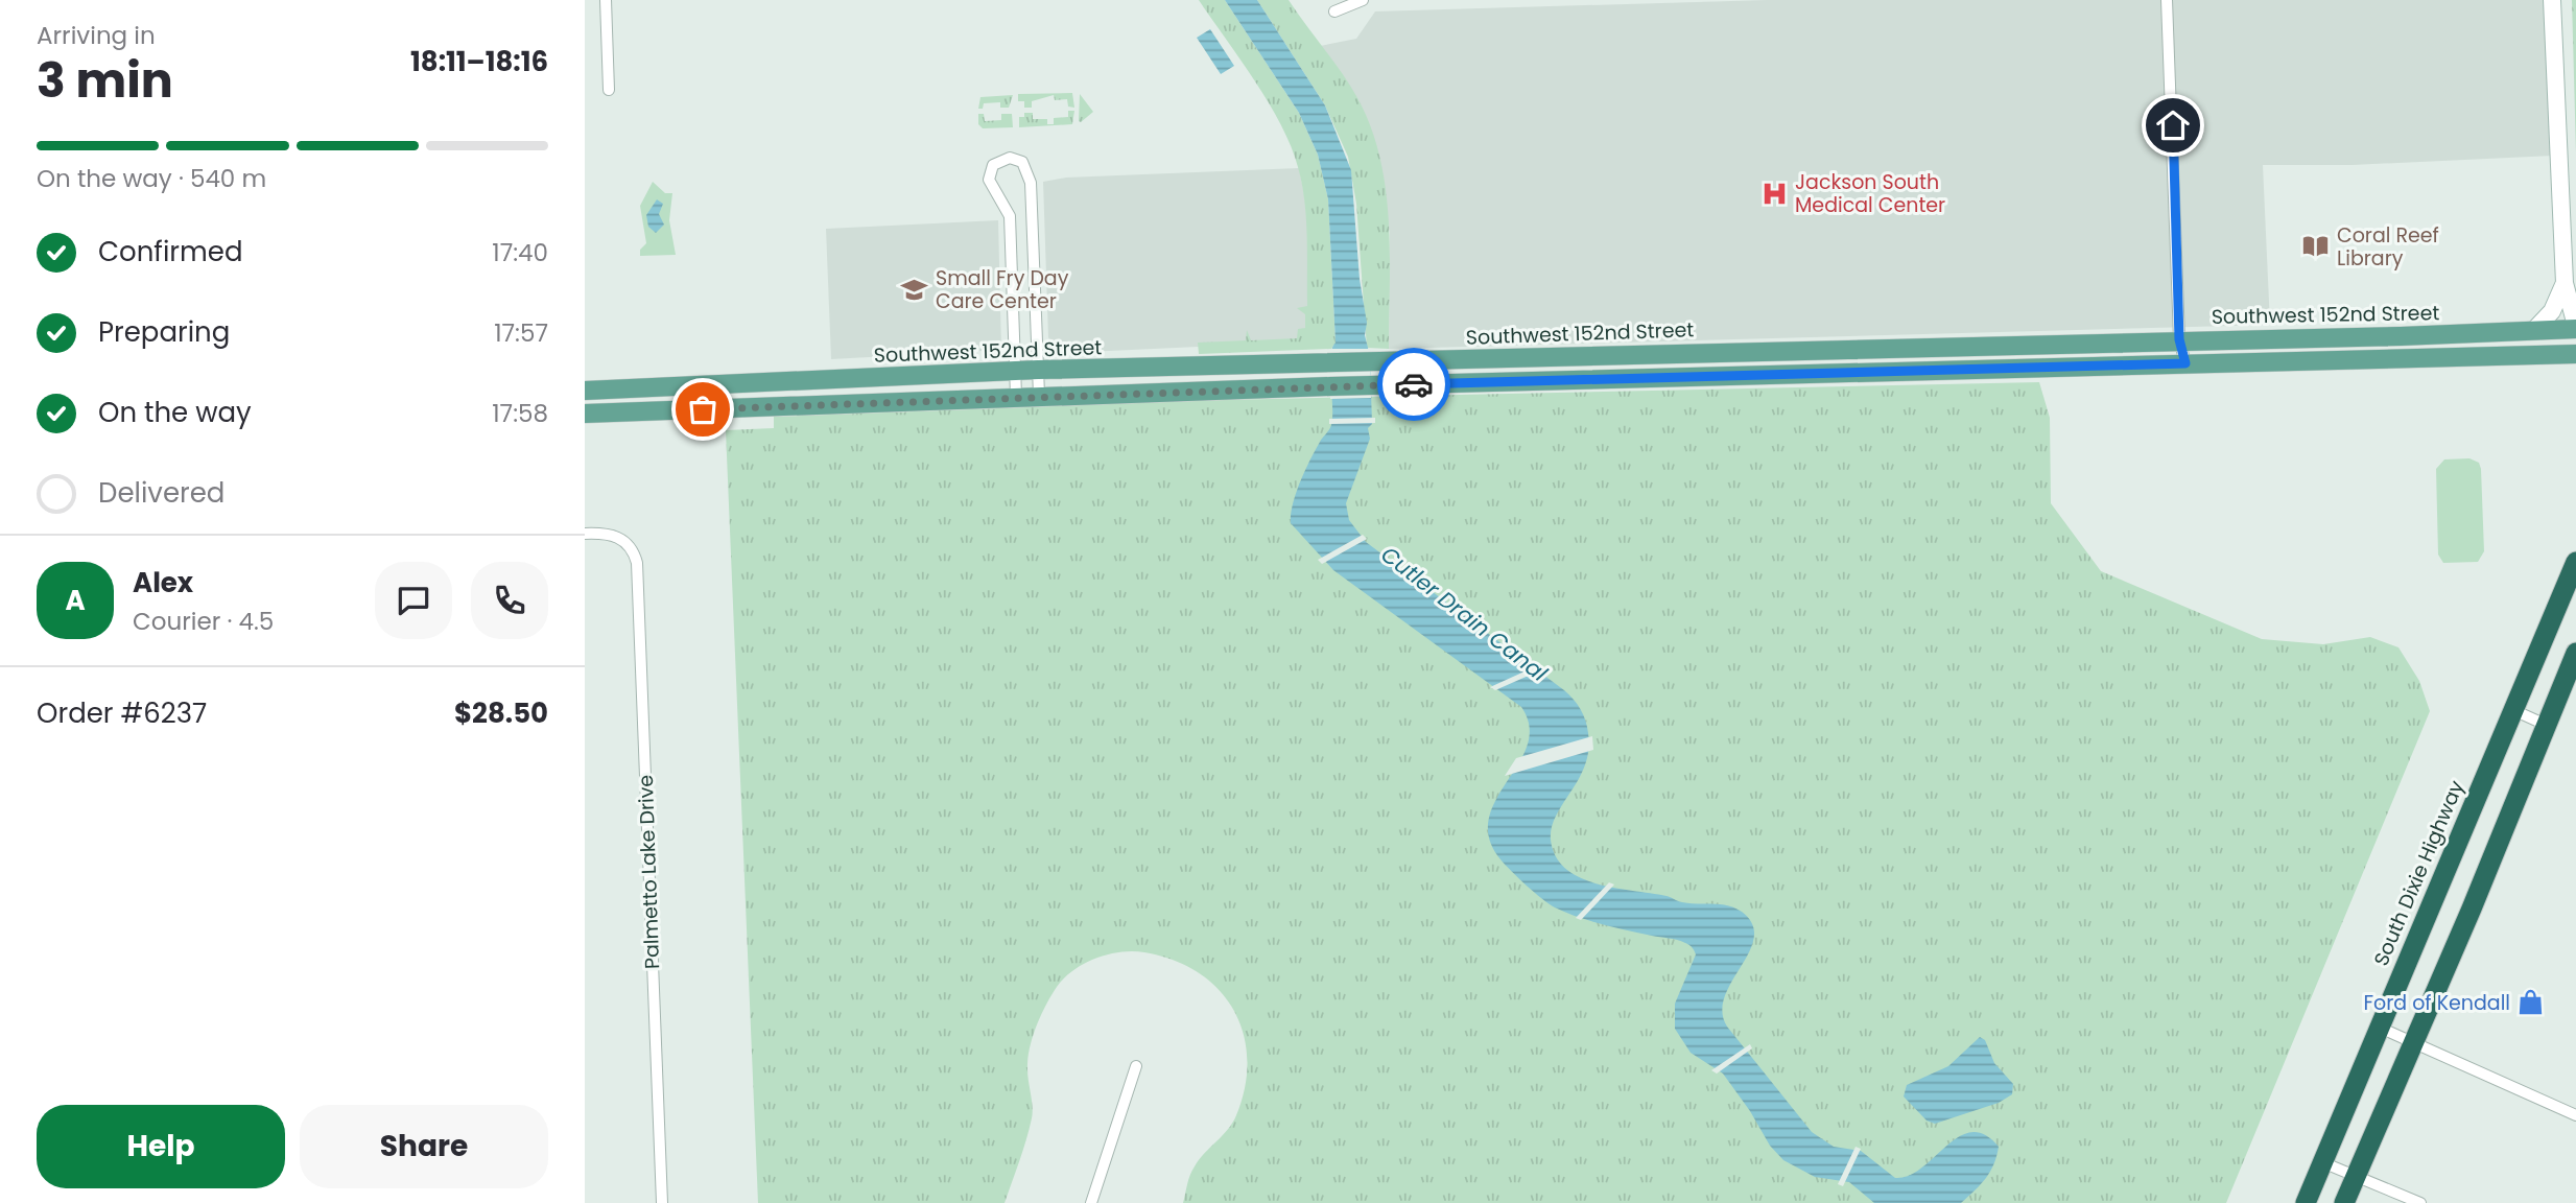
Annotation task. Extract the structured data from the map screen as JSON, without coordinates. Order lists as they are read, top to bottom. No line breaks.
{"streets":{"highway":["South Dixie Highway"],"main road":["Southwest 152nd Street"],"street":["Palmetto Lake Drive"]},"water":["Cutler Drain Canal"],"places":{"hospital":["Jackson South Medical Center"],"library":["Coral Reef Library"],"school or university":["Small Fry Day Care Center"],"shop":["Ford of Kendall"]},"page":{"heading":["3 min","Arriving in","18:11–18:16"],"panel":["Alex","Courier · 4.5","Order #6237","$28.50"],"bar":"On the way · 540 m","list":[["Confirmed","17:40"],["Preparing","17:57"],["On the way","17:58"],"Delivered"],"round":"A","buttons":["Help","Share"]}}
